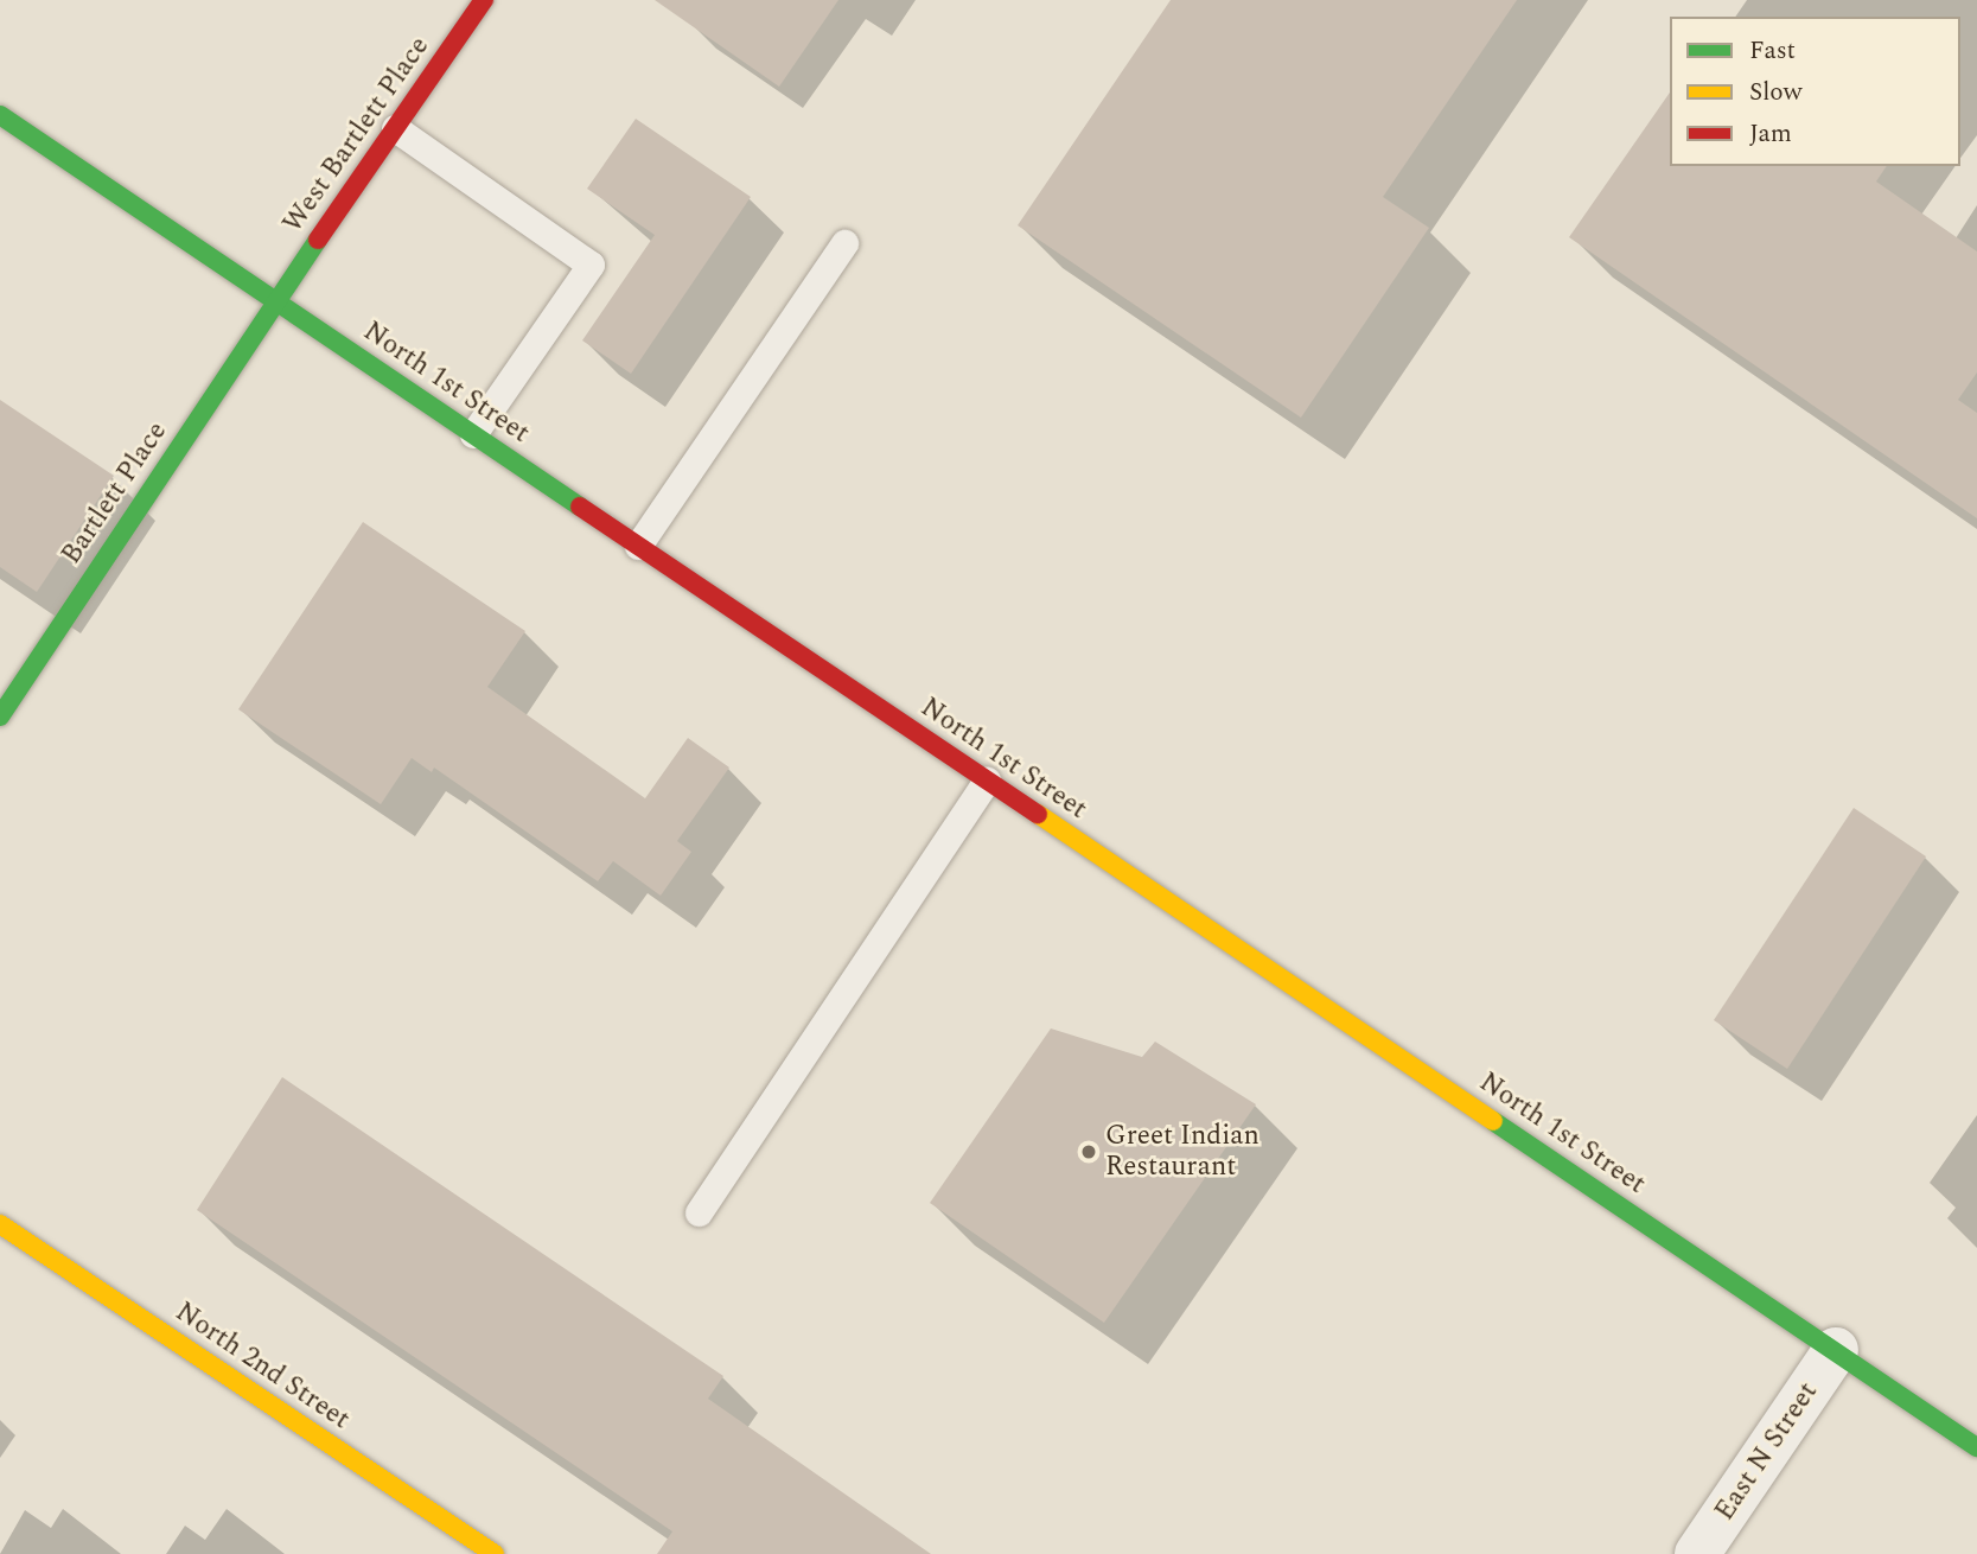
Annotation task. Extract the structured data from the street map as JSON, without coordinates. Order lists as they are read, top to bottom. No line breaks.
{"streets":{"main road":["West Bartlett Place","North 1st Street","Bartlett Place","North 2nd Street"],"street":["East N Street"]},"crossings":[["West Bartlett Place","North 1st Street"],["West Bartlett Place","Bartlett Place"],["North 1st Street","Bartlett Place"],["North 1st Street","East N Street"]],"places":["Greet Indian Restaurant"],"legend":["Fast","Slow","Jam"]}
